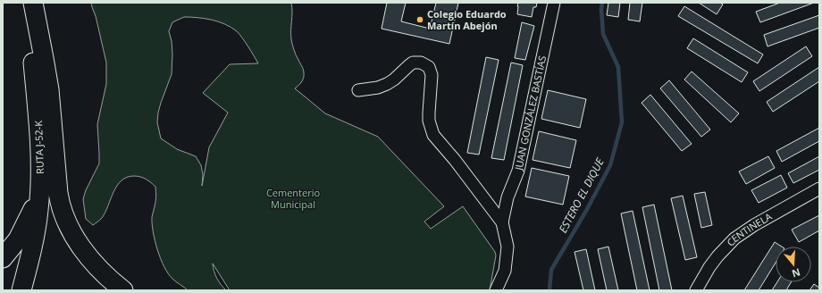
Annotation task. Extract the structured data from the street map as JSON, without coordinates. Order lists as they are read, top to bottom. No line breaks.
{"streets":{"main road":["RUTA J-52-K"],"street":["JUAN GONZÁLEZ BASTÍAS","CENTINELA"]},"water":["ESTERO EL DIQUE"],"parks":["Cementerio Municipal"],"places":["Colegio Eduardo Martín Abejón"],"north":"bottom"}
